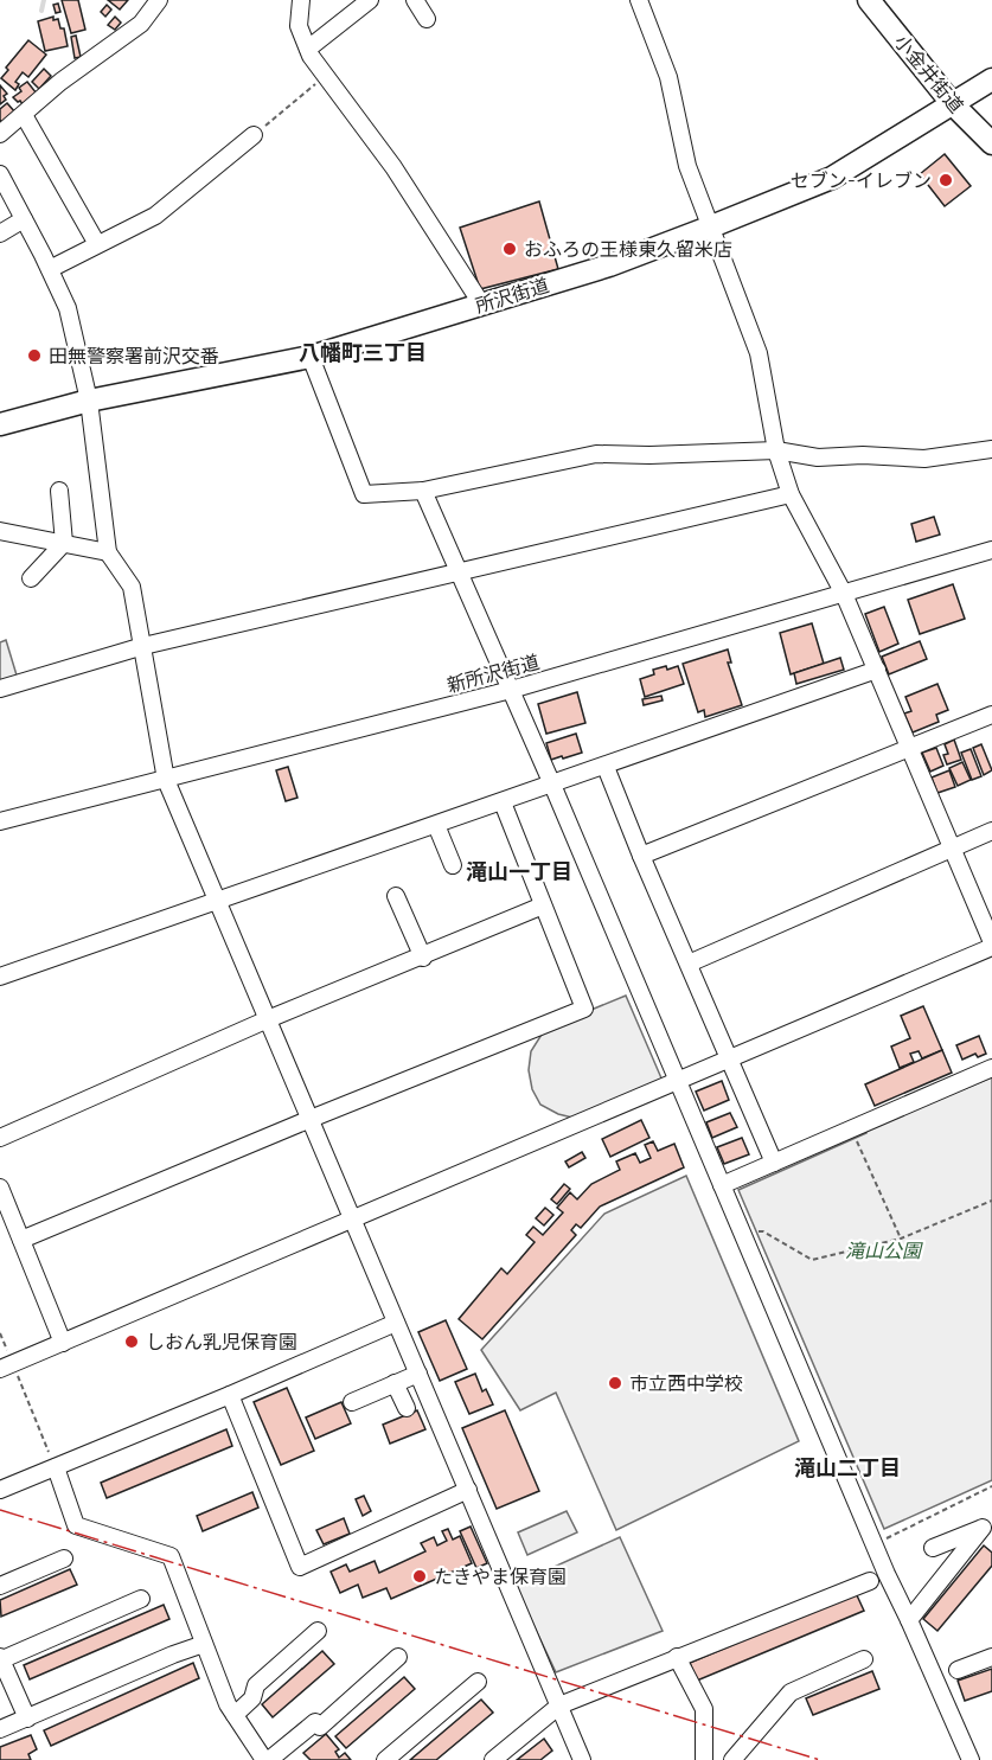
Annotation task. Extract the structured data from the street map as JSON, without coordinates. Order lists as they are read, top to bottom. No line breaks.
{"streets":{"main road":["小金井街道","所沢街道"],"street":["新所沢街道"]},"crossings":[["小金井街道","所沢街道"]],"districts":["八幡町三丁目","滝山一丁目","滝山二丁目"],"parks":["滝山公園"],"places":["セブン-イレブン","おふろの王様東久留米店","田無警察署前沢交番","しおん乳児保育園","市立西中学校","たきやま保育園"]}
